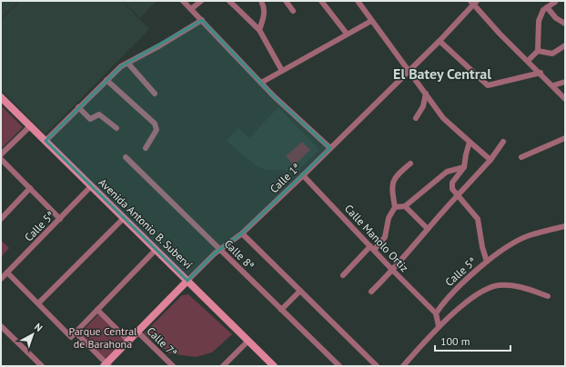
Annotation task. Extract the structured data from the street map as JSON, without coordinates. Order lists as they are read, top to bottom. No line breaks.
{"streets":{"main road":["Calle 1ª","Avenida Antonio B. Suberví"],"street":["Calle 5ª","Calle Manolo Ortiz","Calle 8ª","Calle 7ª"]},"crossings":[["Calle 1ª","Avenida Antonio B. Suberví"],["Calle 1ª","Calle Manolo Ortiz"],["Calle 1ª","Calle 8ª"],["Calle 1ª","Calle 7ª"],["Avenida Antonio B. Suberví","Calle 5ª"],["Calle 5ª","Calle Manolo Ortiz"]],"districts":["El Batey Central"],"parks":["Parque Central de Barahona"],"scale_bar":"100 m","north":"top right"}
